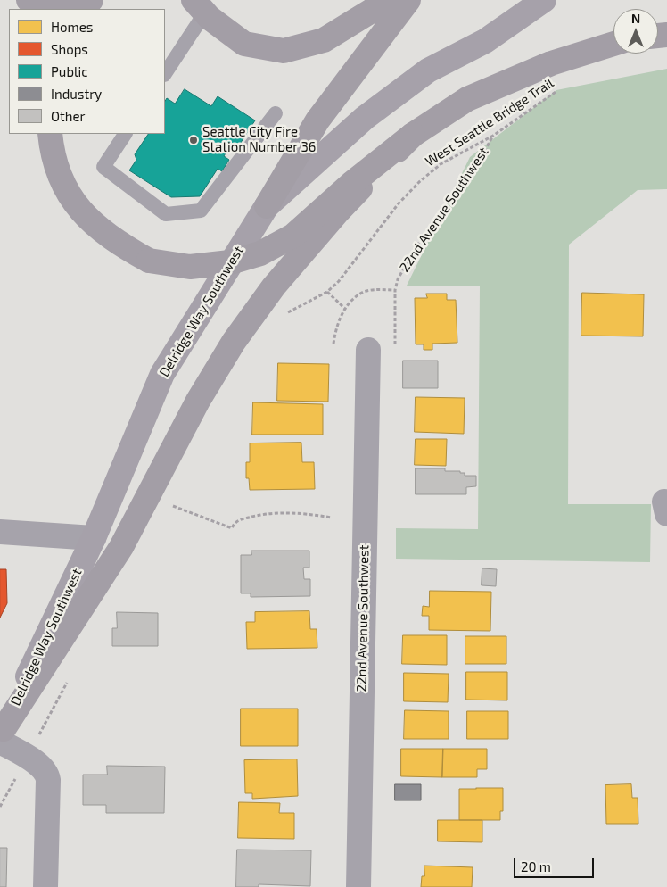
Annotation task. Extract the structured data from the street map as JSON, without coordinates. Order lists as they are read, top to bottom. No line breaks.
{"streets":{"main road":["Delridge Way Southwest"],"street":["22nd Avenue Southwest"],"path":["West Seattle Bridge Trail"]},"crossings":[["West Seattle Bridge Trail","22nd Avenue Southwest"]],"places":["Seattle City Fire Station Number 36"],"legend":["Homes","Shops","Public","Industry","Other"],"scale_bar":"20 m","north":"top"}
